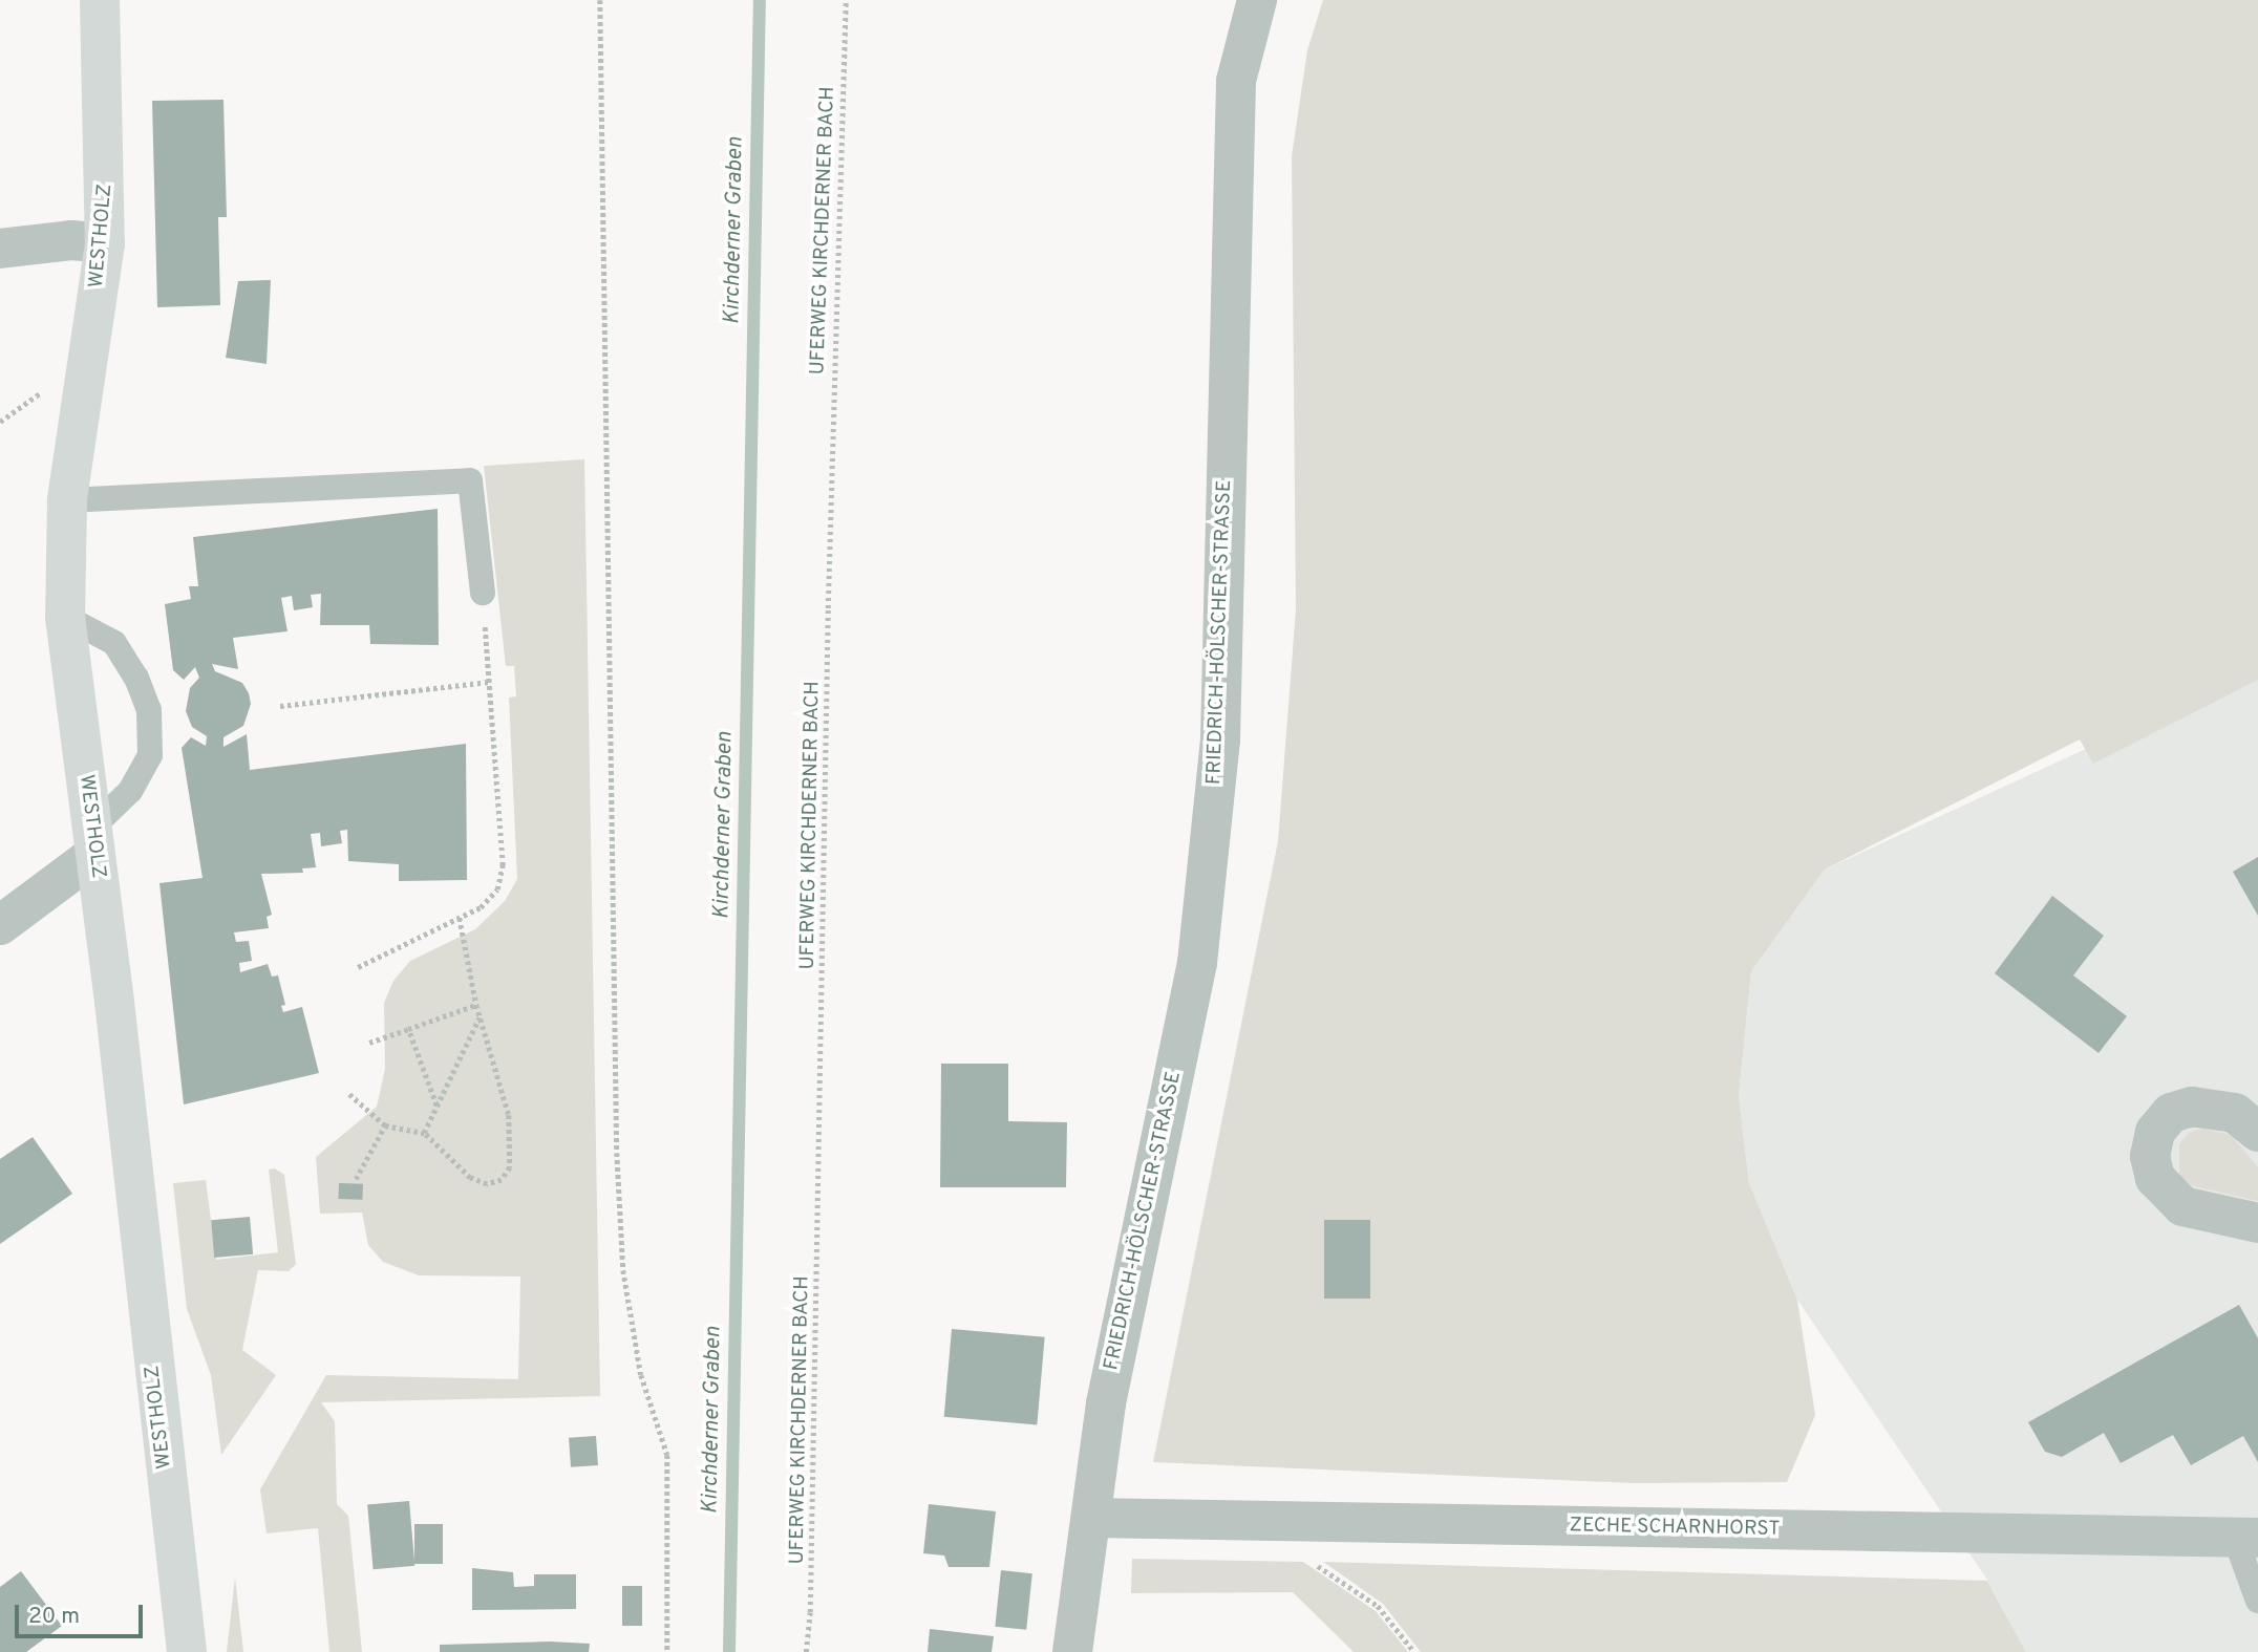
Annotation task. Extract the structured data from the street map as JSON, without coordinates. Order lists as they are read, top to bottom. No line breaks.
{"streets":{"street":["WESTHOLZ","FRIEDRICH-HÖLSCHER-STRASSE","ZECHE SCHARNHORST"],"path":["UFERWEG KIRCHDERNER BACH"]},"crossings":[["FRIEDRICH-HÖLSCHER-STRASSE","ZECHE SCHARNHORST"]],"water":["Kirchderner Graben"],"scale_bar":"20 m"}
